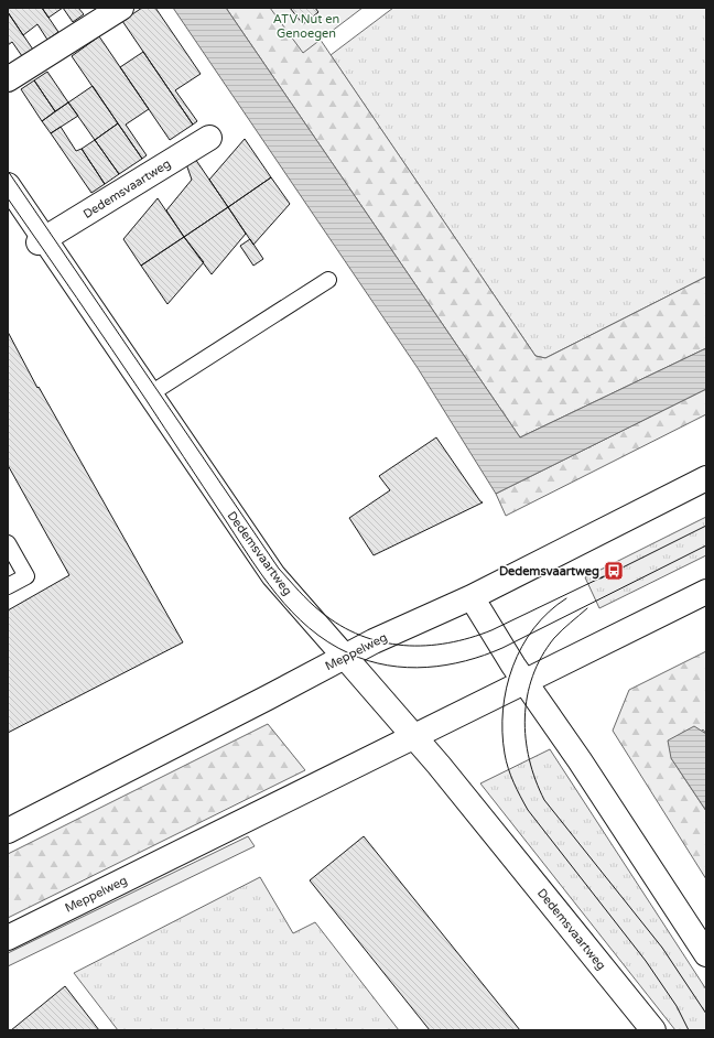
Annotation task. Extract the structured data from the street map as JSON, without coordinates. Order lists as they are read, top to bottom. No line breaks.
{"streets":{"main road":["Dedemsvaartweg","Meppelweg"]},"crossings":[["Dedemsvaartweg","Meppelweg"]],"parks":["ATV Nut en Genoegen"],"places":{"bus stop":["Dedemsvaartweg"]}}
